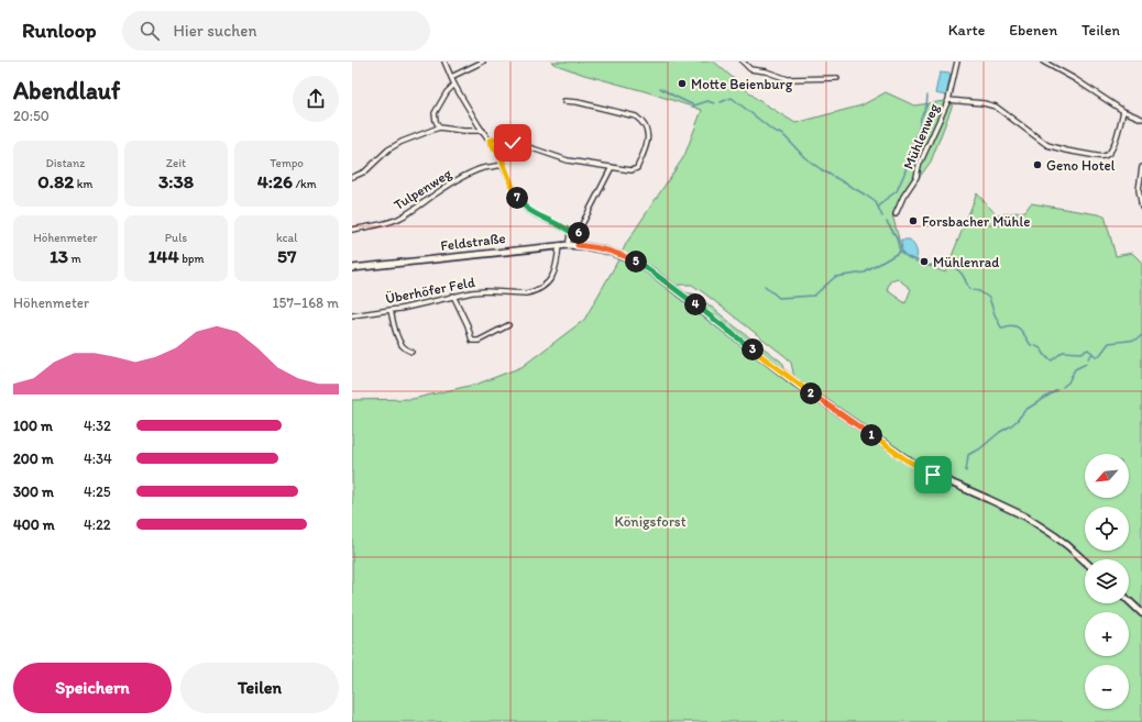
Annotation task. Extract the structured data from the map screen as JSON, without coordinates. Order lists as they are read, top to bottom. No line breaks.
{"streets":{"main road":["Feldstraße"],"street":["Mühlenweg","Tulpenweg","Überhöfer Feld"]},"crossings":[["Feldstraße","Überhöfer Feld"]],"parks":["Königsforst"],"places":["Motte Beienburg","Geno Hotel","Forsbacher Mühle","Mühlenrad"],"north":"bottom left","page":{"header":"Runloop","search":"Hier suchen","nav":["Karte","Ebenen","Teilen"],"heading":["Abendlauf","20:50"],"stats":[["Distanz","0.82 km"],["Zeit","3:38"],["Tempo","4:26 /km"],["Höhenmeter","13 m"],["Puls","144 bpm"],["kcal","57"]],"pins":["7","6","5","4","3","2","1"],"chart":["Höhenmeter","157–168 m"],"list":[{"name":"100 m","note":"4:32"},{"name":"200 m","note":"4:34"},{"name":"300 m","note":"4:25"},{"name":"400 m","note":"4:22"}],"map_buttons":["+","−"],"buttons":["Speichern","Teilen"]}}
